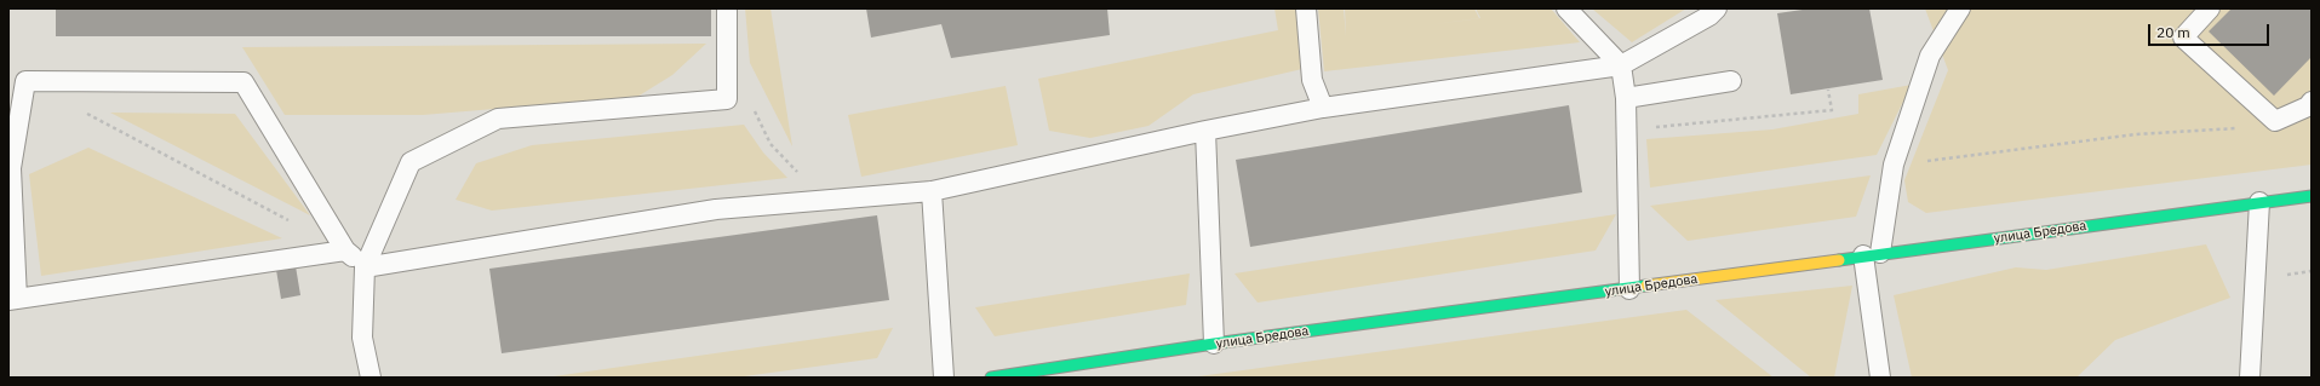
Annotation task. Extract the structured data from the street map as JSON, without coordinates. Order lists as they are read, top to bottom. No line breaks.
{"streets":{"main road":["улица Бредова"]},"scale_bar":"20 m"}
